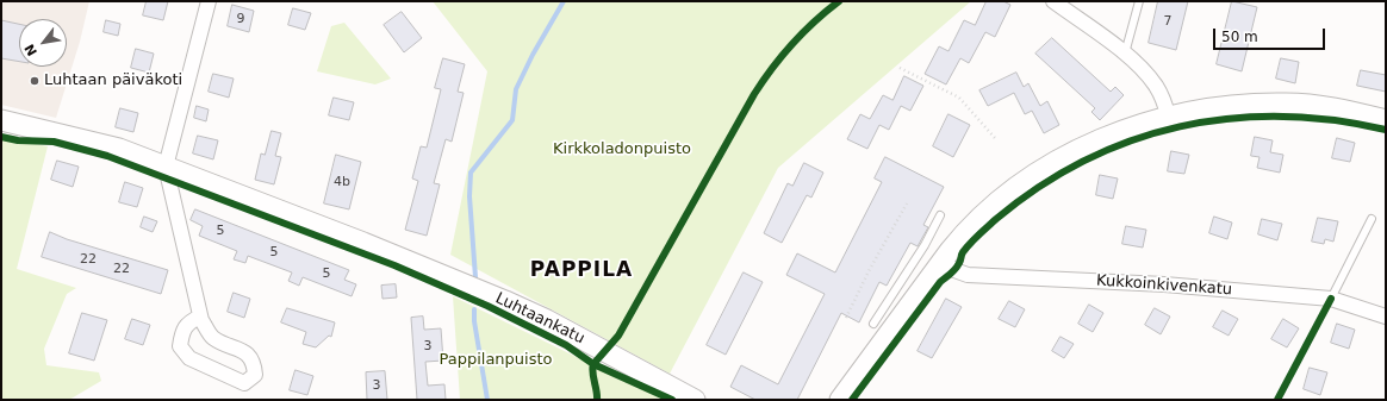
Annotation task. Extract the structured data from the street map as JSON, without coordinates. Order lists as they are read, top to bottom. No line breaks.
{"streets":{"street":["Kukkoinkivenkatu","Luhtaankatu"]},"districts":["PAPPILA"],"parks":["Kirkkoladonpuisto","Pappilanpuisto"],"places":["Luhtaan päiväkoti"],"house_numbers":["9","7","4b","5","5","22","22","5","3","3"],"scale_bar":"50 m","north":"bottom left"}
